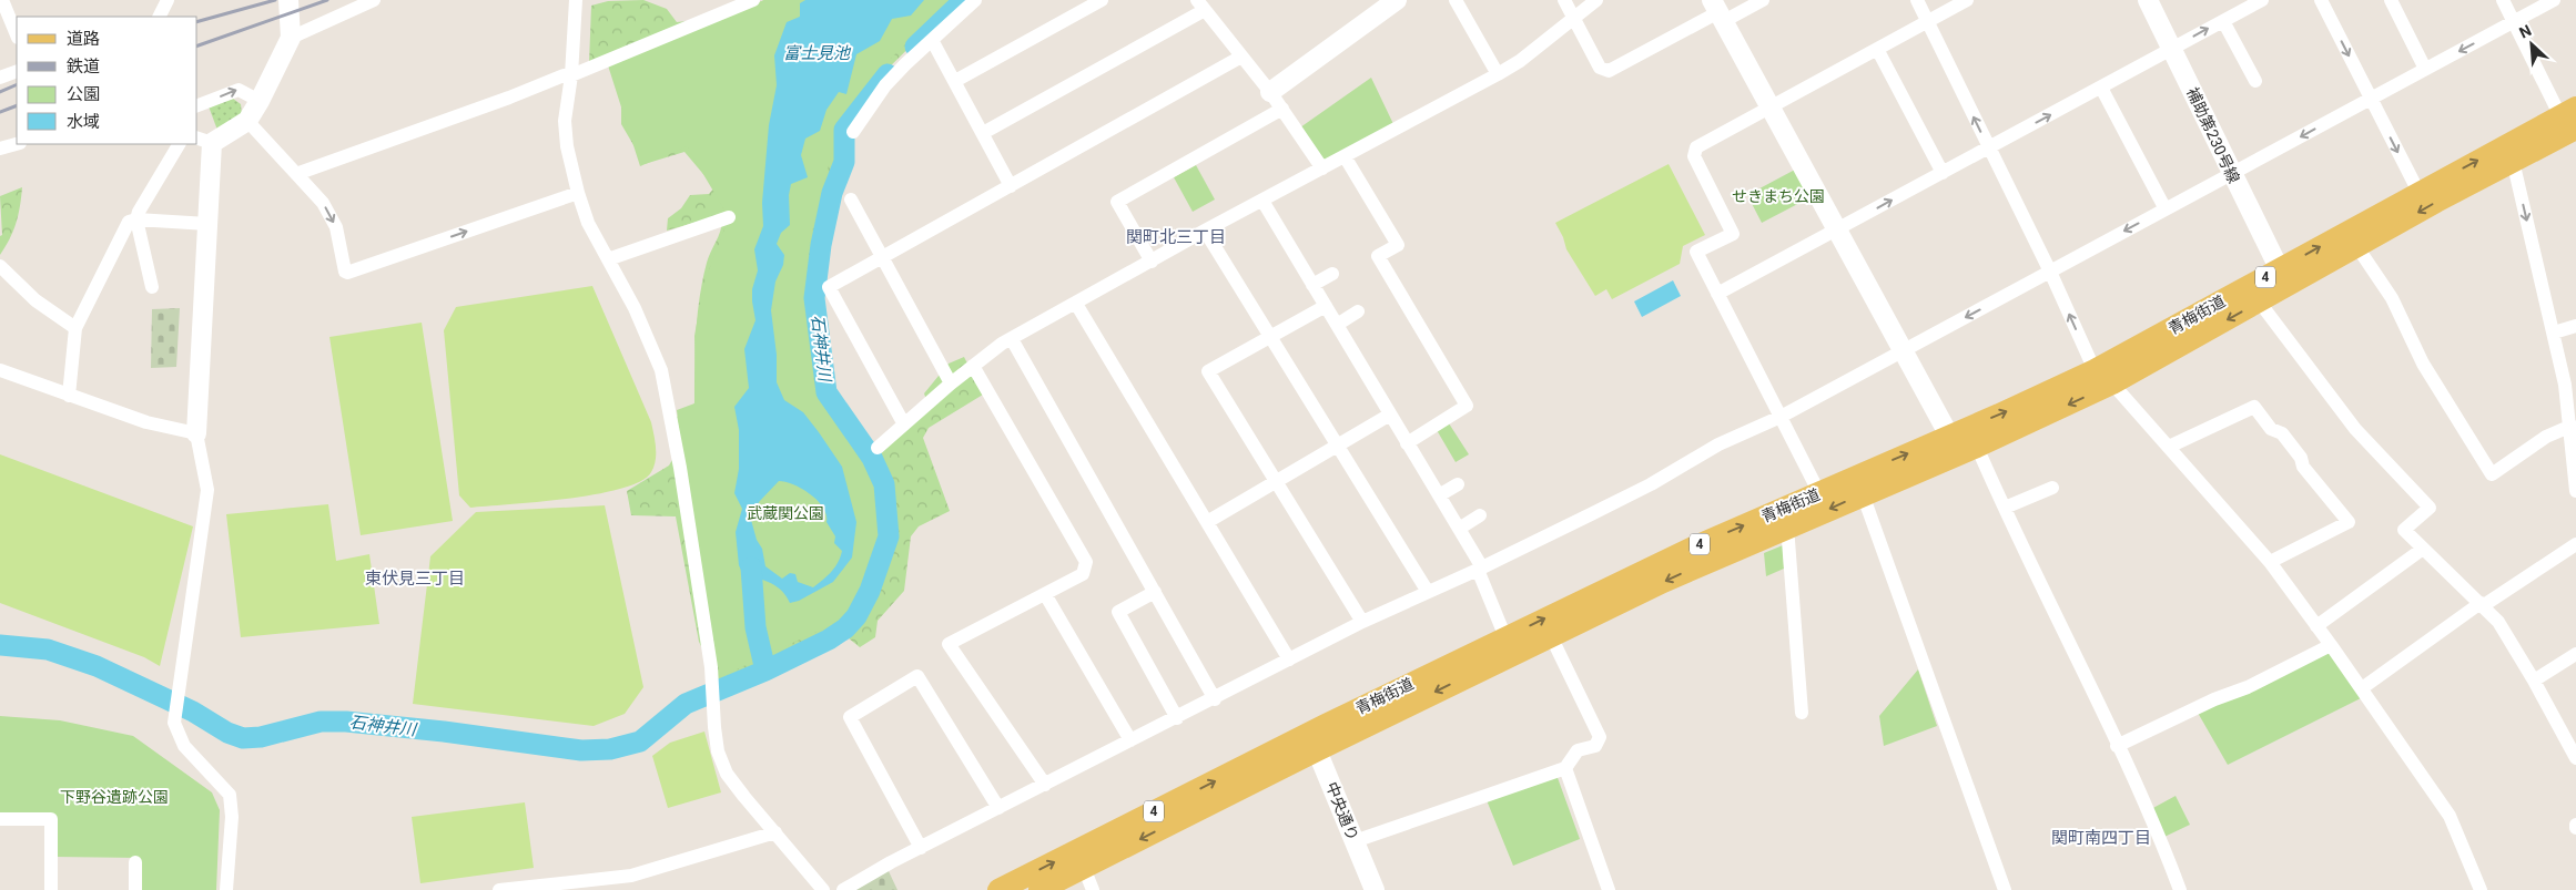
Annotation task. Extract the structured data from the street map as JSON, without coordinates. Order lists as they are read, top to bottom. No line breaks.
{"streets":{"main road":["4","青梅街道"],"street":["補助第230号線","中央通り"]},"crossings":[["補助第230号線","青梅街道"],["青梅街道","中央通り"]],"districts":["関町北三丁目","東伏見三丁目","関町南四丁目"],"water":["富士見池","石神井川"],"parks":["せきまち公園","武蔵関公園","下野谷遺跡公園"],"legend":["道路","鉄道","公園","水域"],"north":"top left"}
